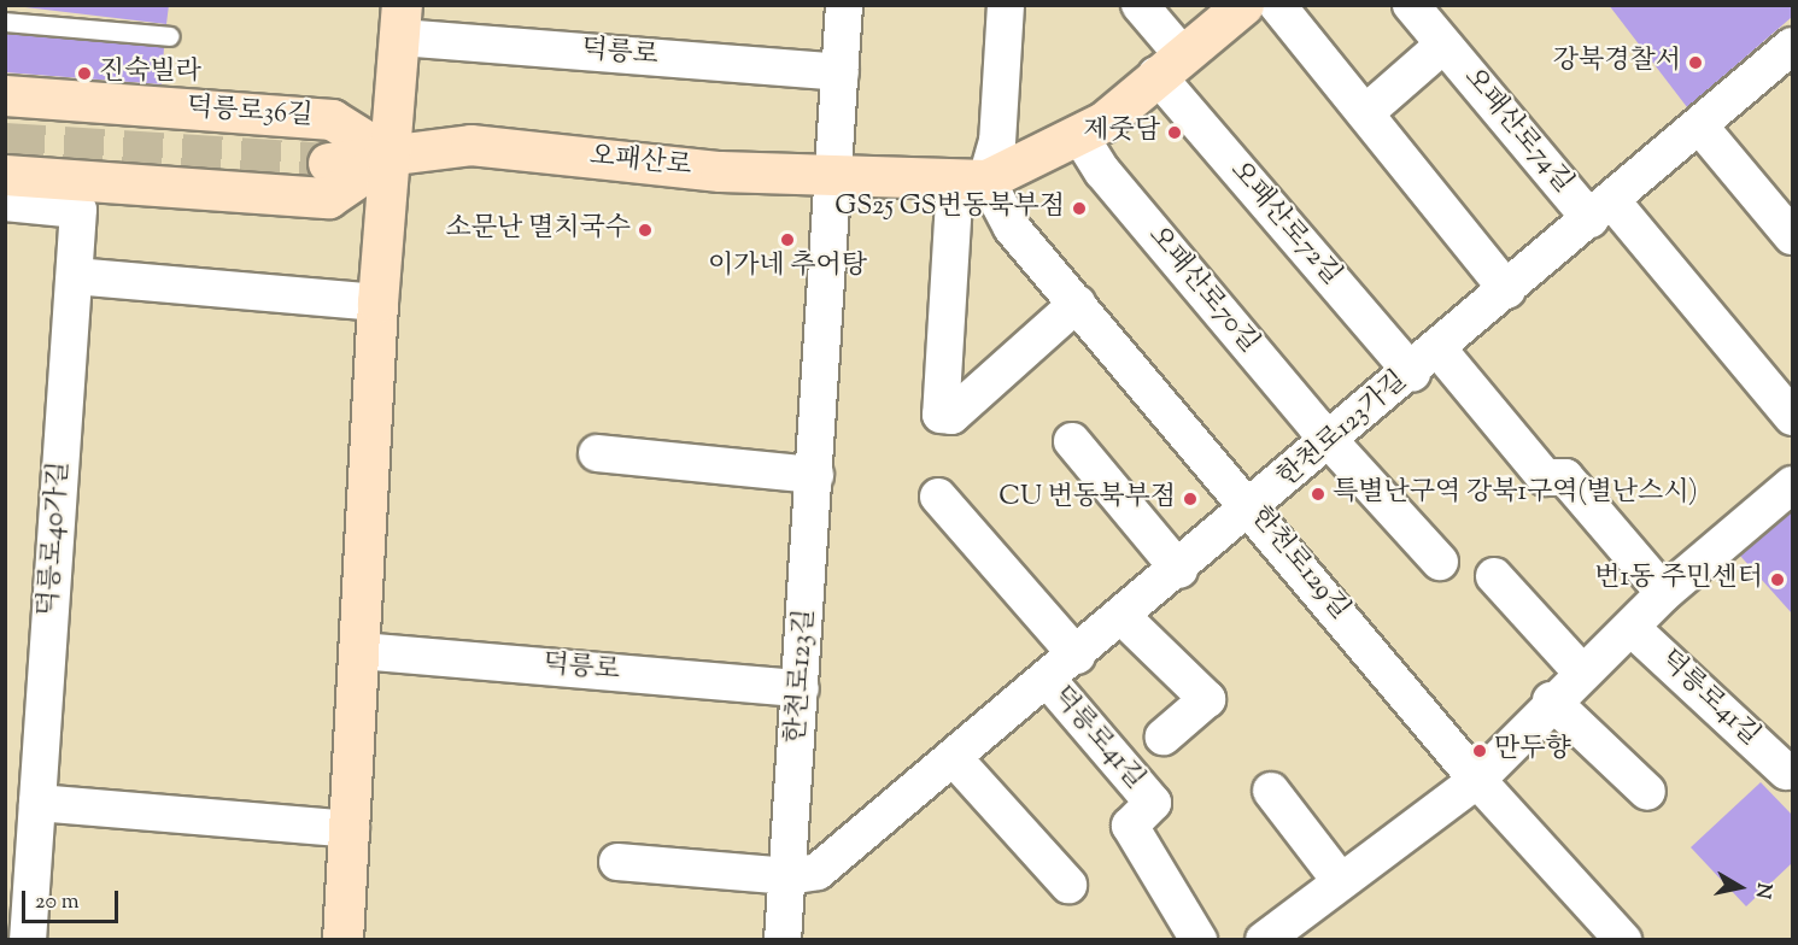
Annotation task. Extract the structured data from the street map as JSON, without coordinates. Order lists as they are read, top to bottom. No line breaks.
{"streets":{"street":["덕릉로","덕릉로36길","오패산로74길","오패산로","오패산로72길","오패산로70길","한천로123가길","덕릉로40가길","한천로129길","한천로123길","덕릉로41길"]},"crossings":[["덕릉로","덕릉로36길"],["덕릉로","오패산로"],["덕릉로","한천로123길"],["덕릉로36길","오패산로"],["오패산로74길","한천로123가길"],["오패산로","오패산로72길"],["오패산로","오패산로70길"],["오패산로","한천로129길"],["오패산로","한천로123길"],["오패산로72길","한천로123가길"],["오패산로70길","한천로123가길"],["한천로123가길","한천로129길"],["한천로123가길","한천로123길"],["한천로123가길","덕릉로41길"]],"places":["강북경찰서","진숙빌라","제줏담","GS25 GS번동북부점","소문난 멸치국수","이가네 추어탕","특별난구역 강북1구역(별난스시)","CU 번동북부점","번1동 주민센터","만두향"],"scale_bar":"20 m","north":"right"}
